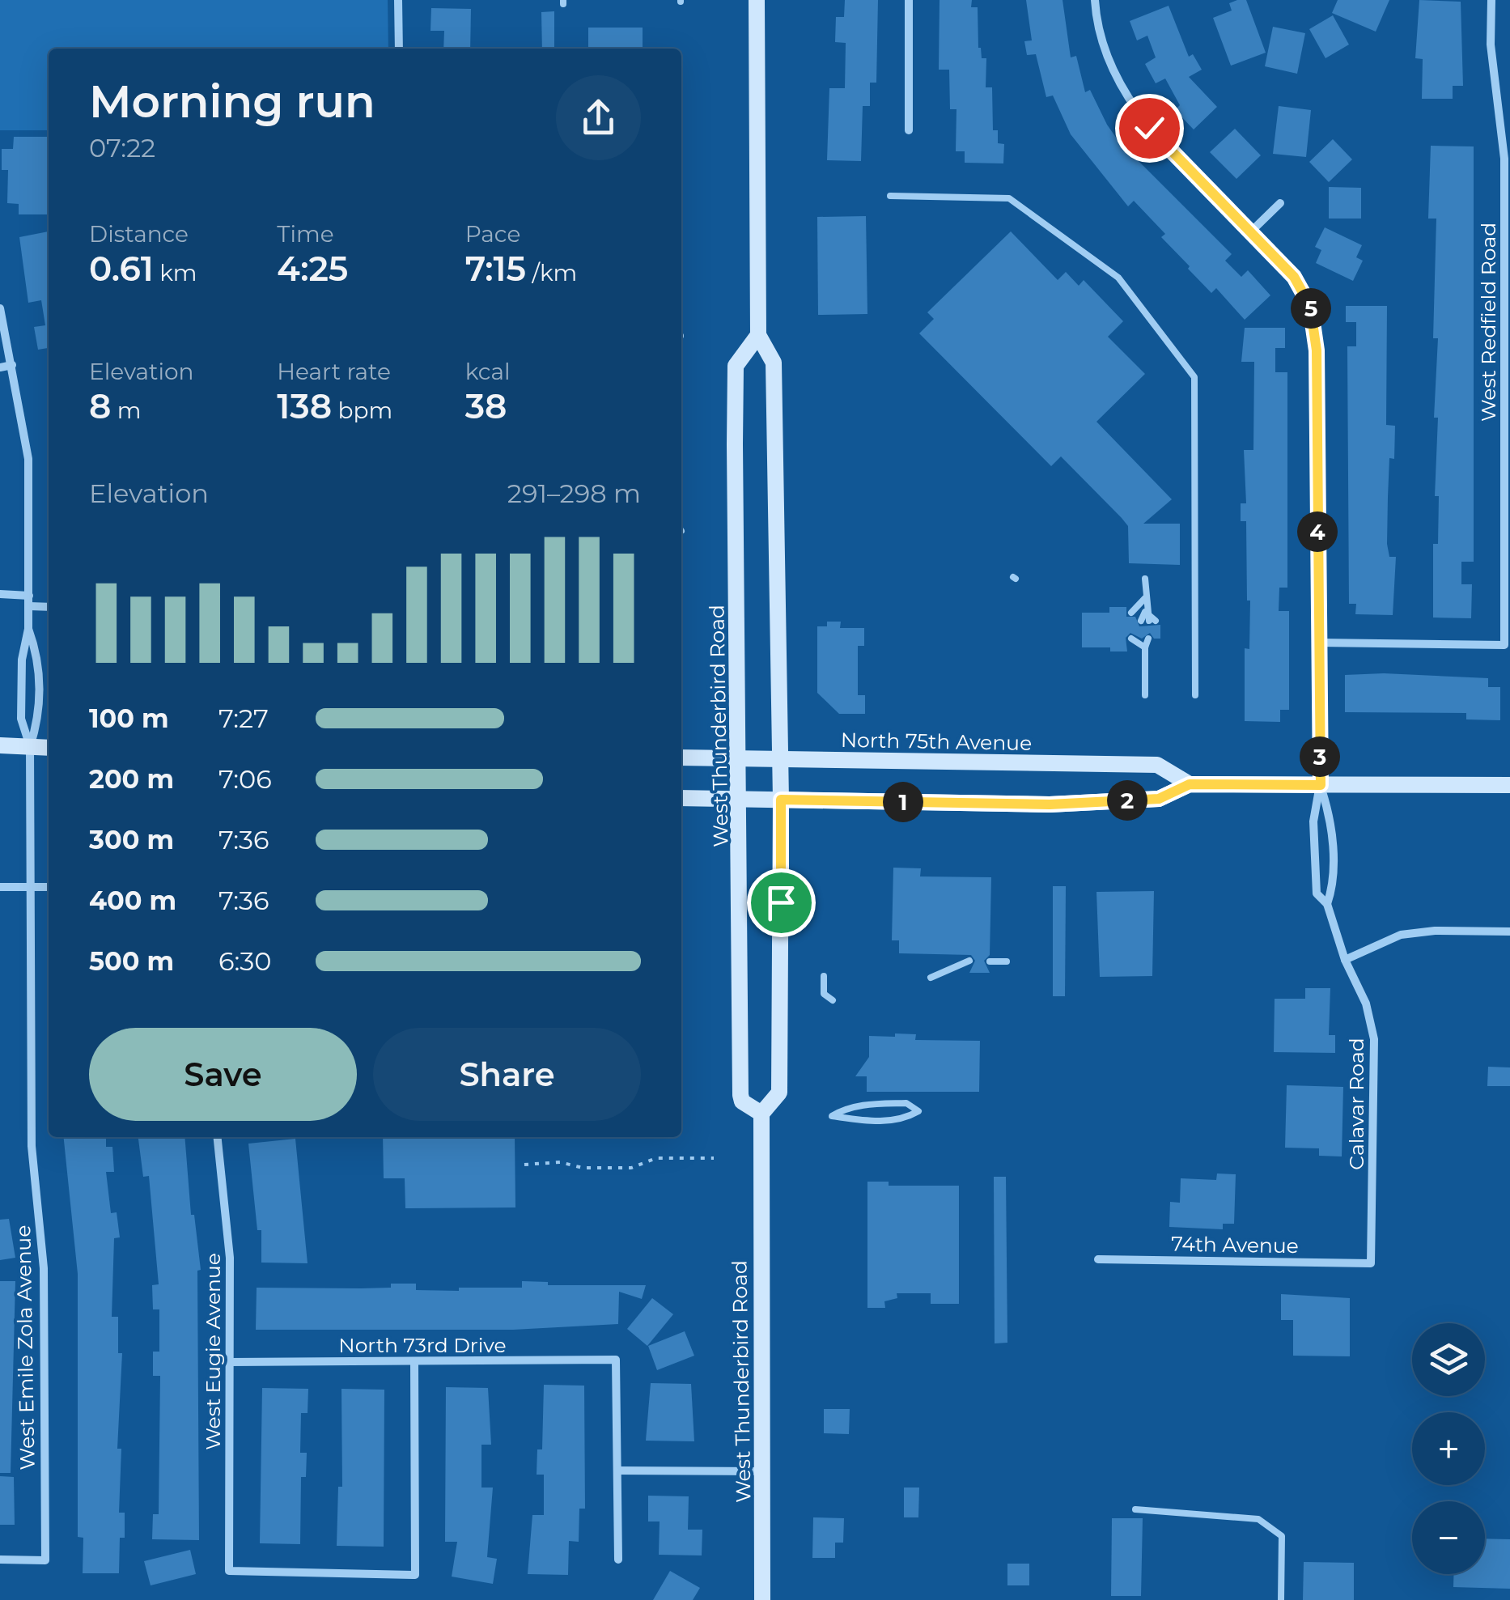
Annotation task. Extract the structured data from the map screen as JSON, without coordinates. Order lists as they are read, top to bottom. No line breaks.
{"streets":{"main road":["West Thunderbird Road","North 75th Avenue"],"street":["West Redfield Road","Calavar Road","74th Avenue","North 73rd Drive","West Emile Zola Avenue","West Eugie Avenue"]},"crossings":[["West Thunderbird Road","North 75th Avenue"],["North 75th Avenue","Calavar Road"],["Calavar Road","74th Avenue"],["North 73rd Drive","West Eugie Avenue"]],"page":{"heading":["Morning run","07:22"],"stats":[["Distance","0.61 km"],["Time","4:25"],["Pace","7:15 /km"],["Elevation","8 m"],["Heart rate","138 bpm"],["kcal","38"]],"pins":["5","4","3","2","1"],"chart":["Elevation","291–298 m"],"list":[{"name":"100 m","note":"7:27"},{"name":"200 m","note":"7:06"},{"name":"300 m","note":"7:36"},{"name":"400 m","note":"7:36"},{"name":"500 m","note":"6:30"}],"buttons":["Save","Share"],"map_buttons":["+","−"]}}
